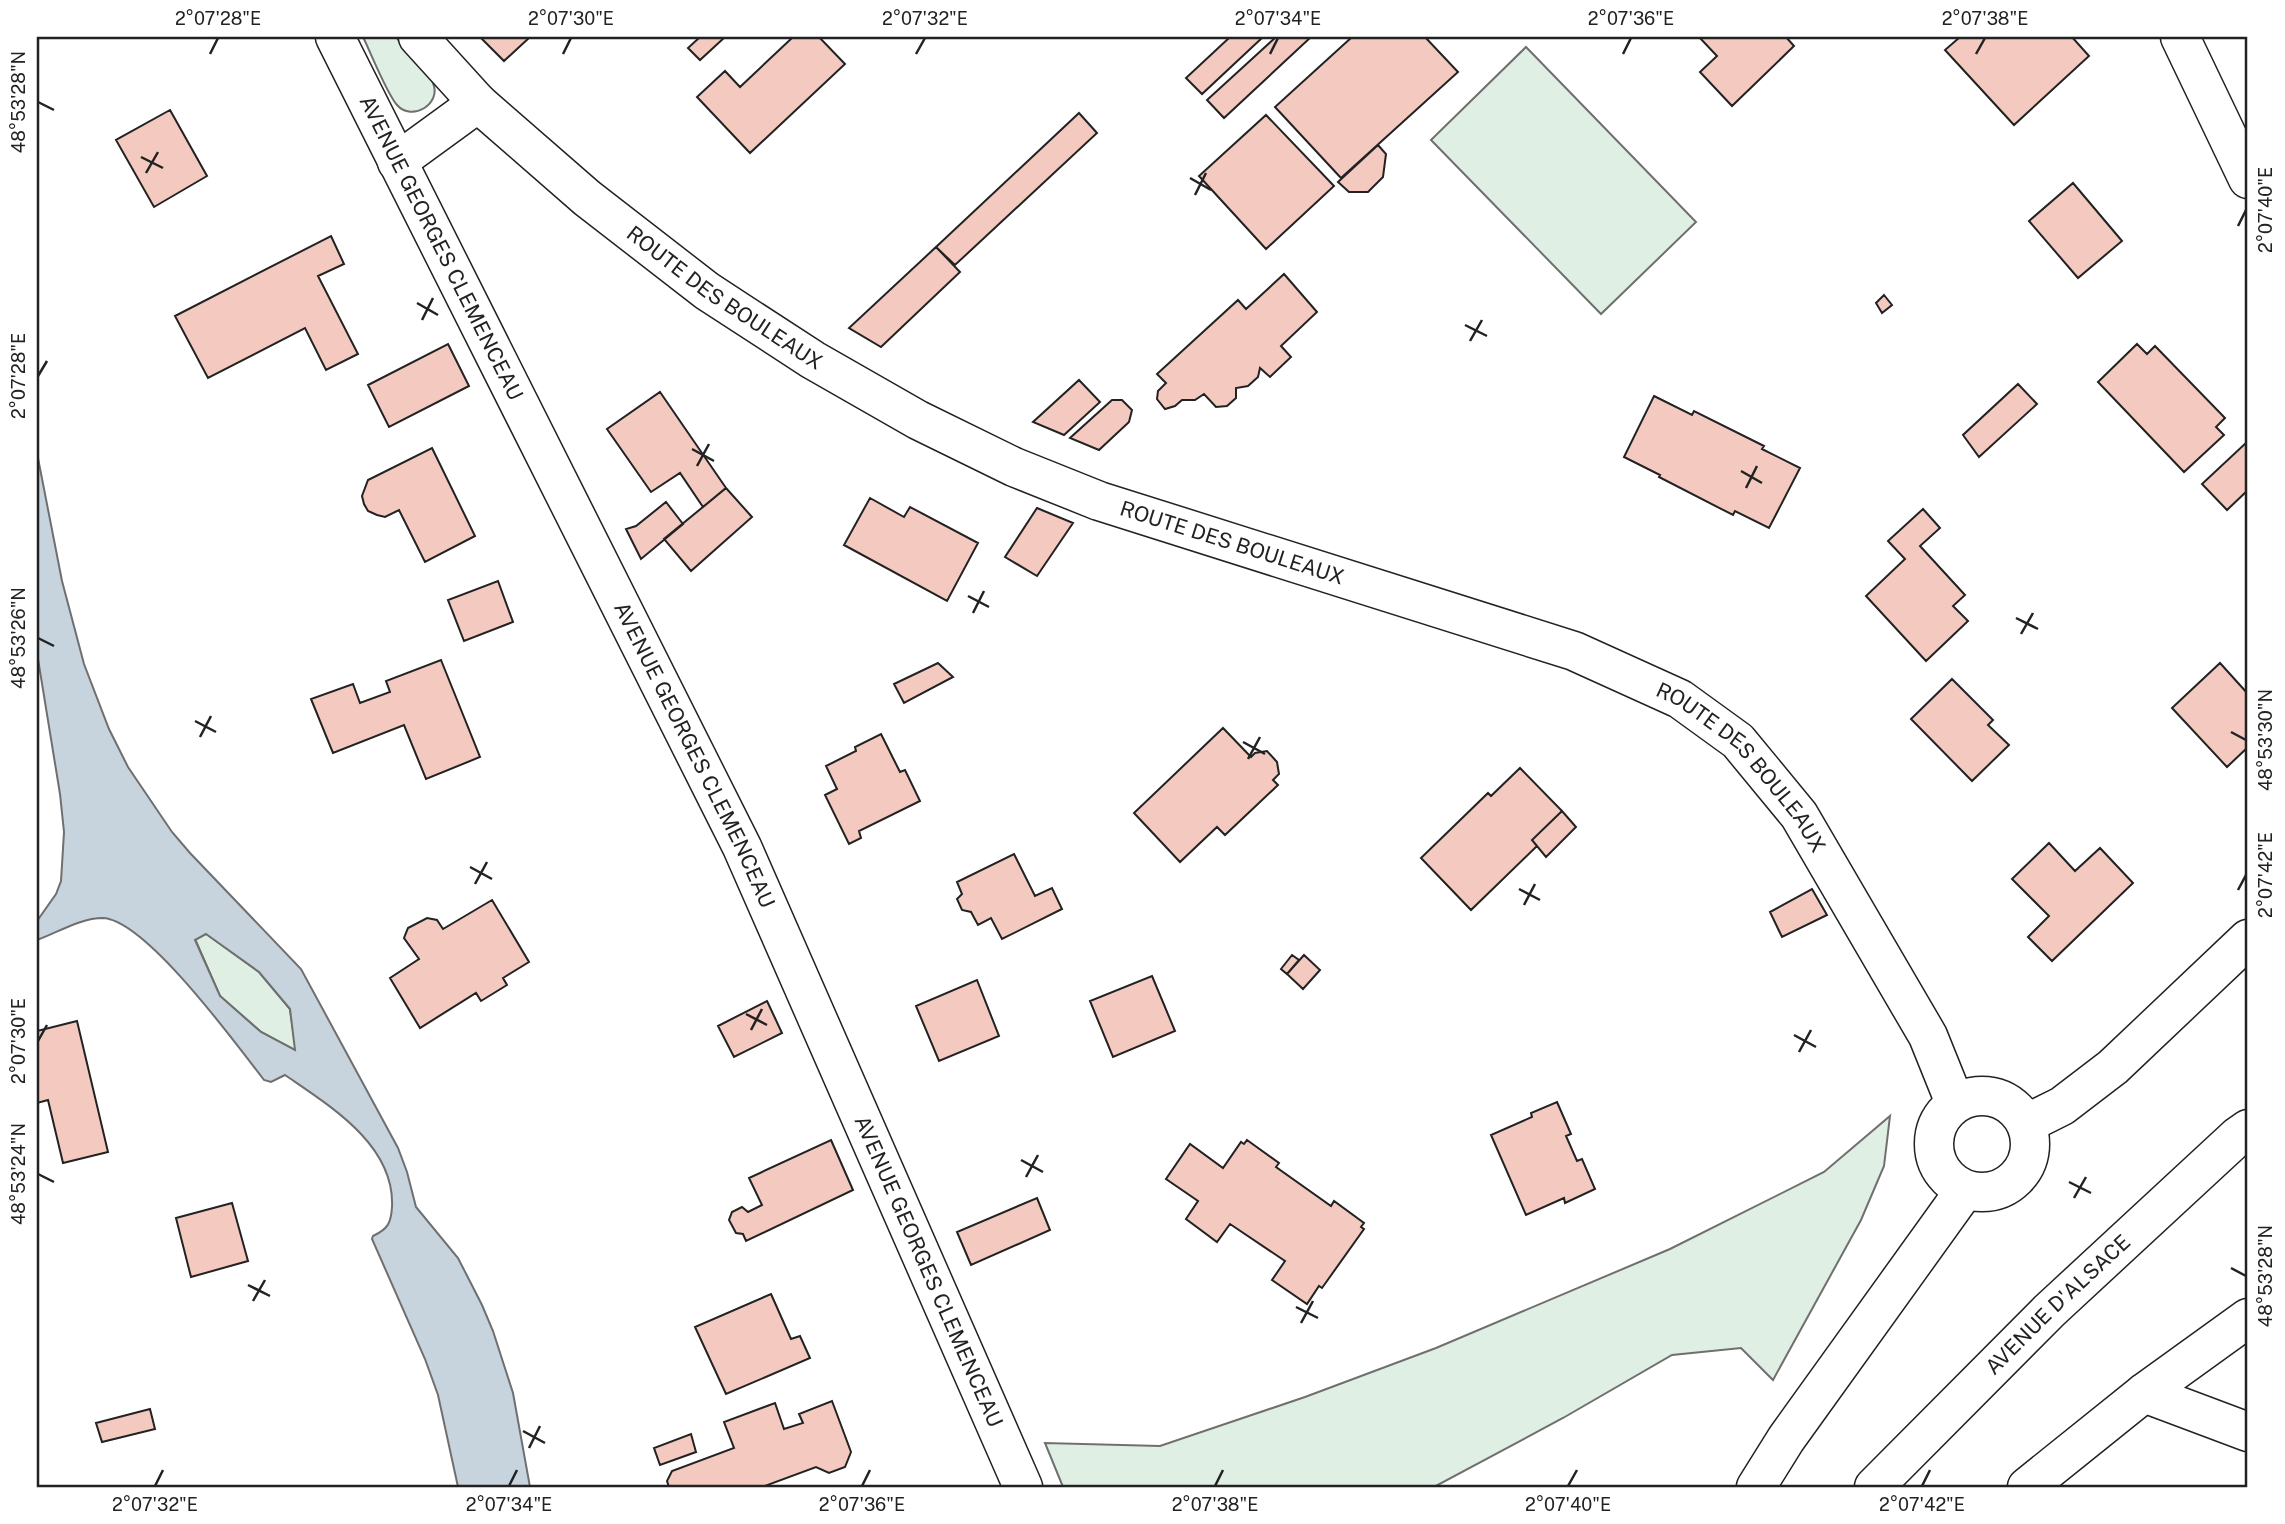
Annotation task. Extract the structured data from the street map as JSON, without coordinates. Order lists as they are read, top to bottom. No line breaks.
{"streets":{"street":["AVENUE GEORGES CLEMENCEAU","ROUTE DES BOULEAUX","AVENUE D'ALSACE"]},"coordinates":["2°07'28\"E","2°07'30\"E","2°07'32\"E","2°07'34\"E","2°07'36\"E","2°07'38\"E","48°53'28\"N","2°07'40\"E","48°53'26\"N","48°53'30\"N","2°07'42\"E","48°53'24\"N"]}
